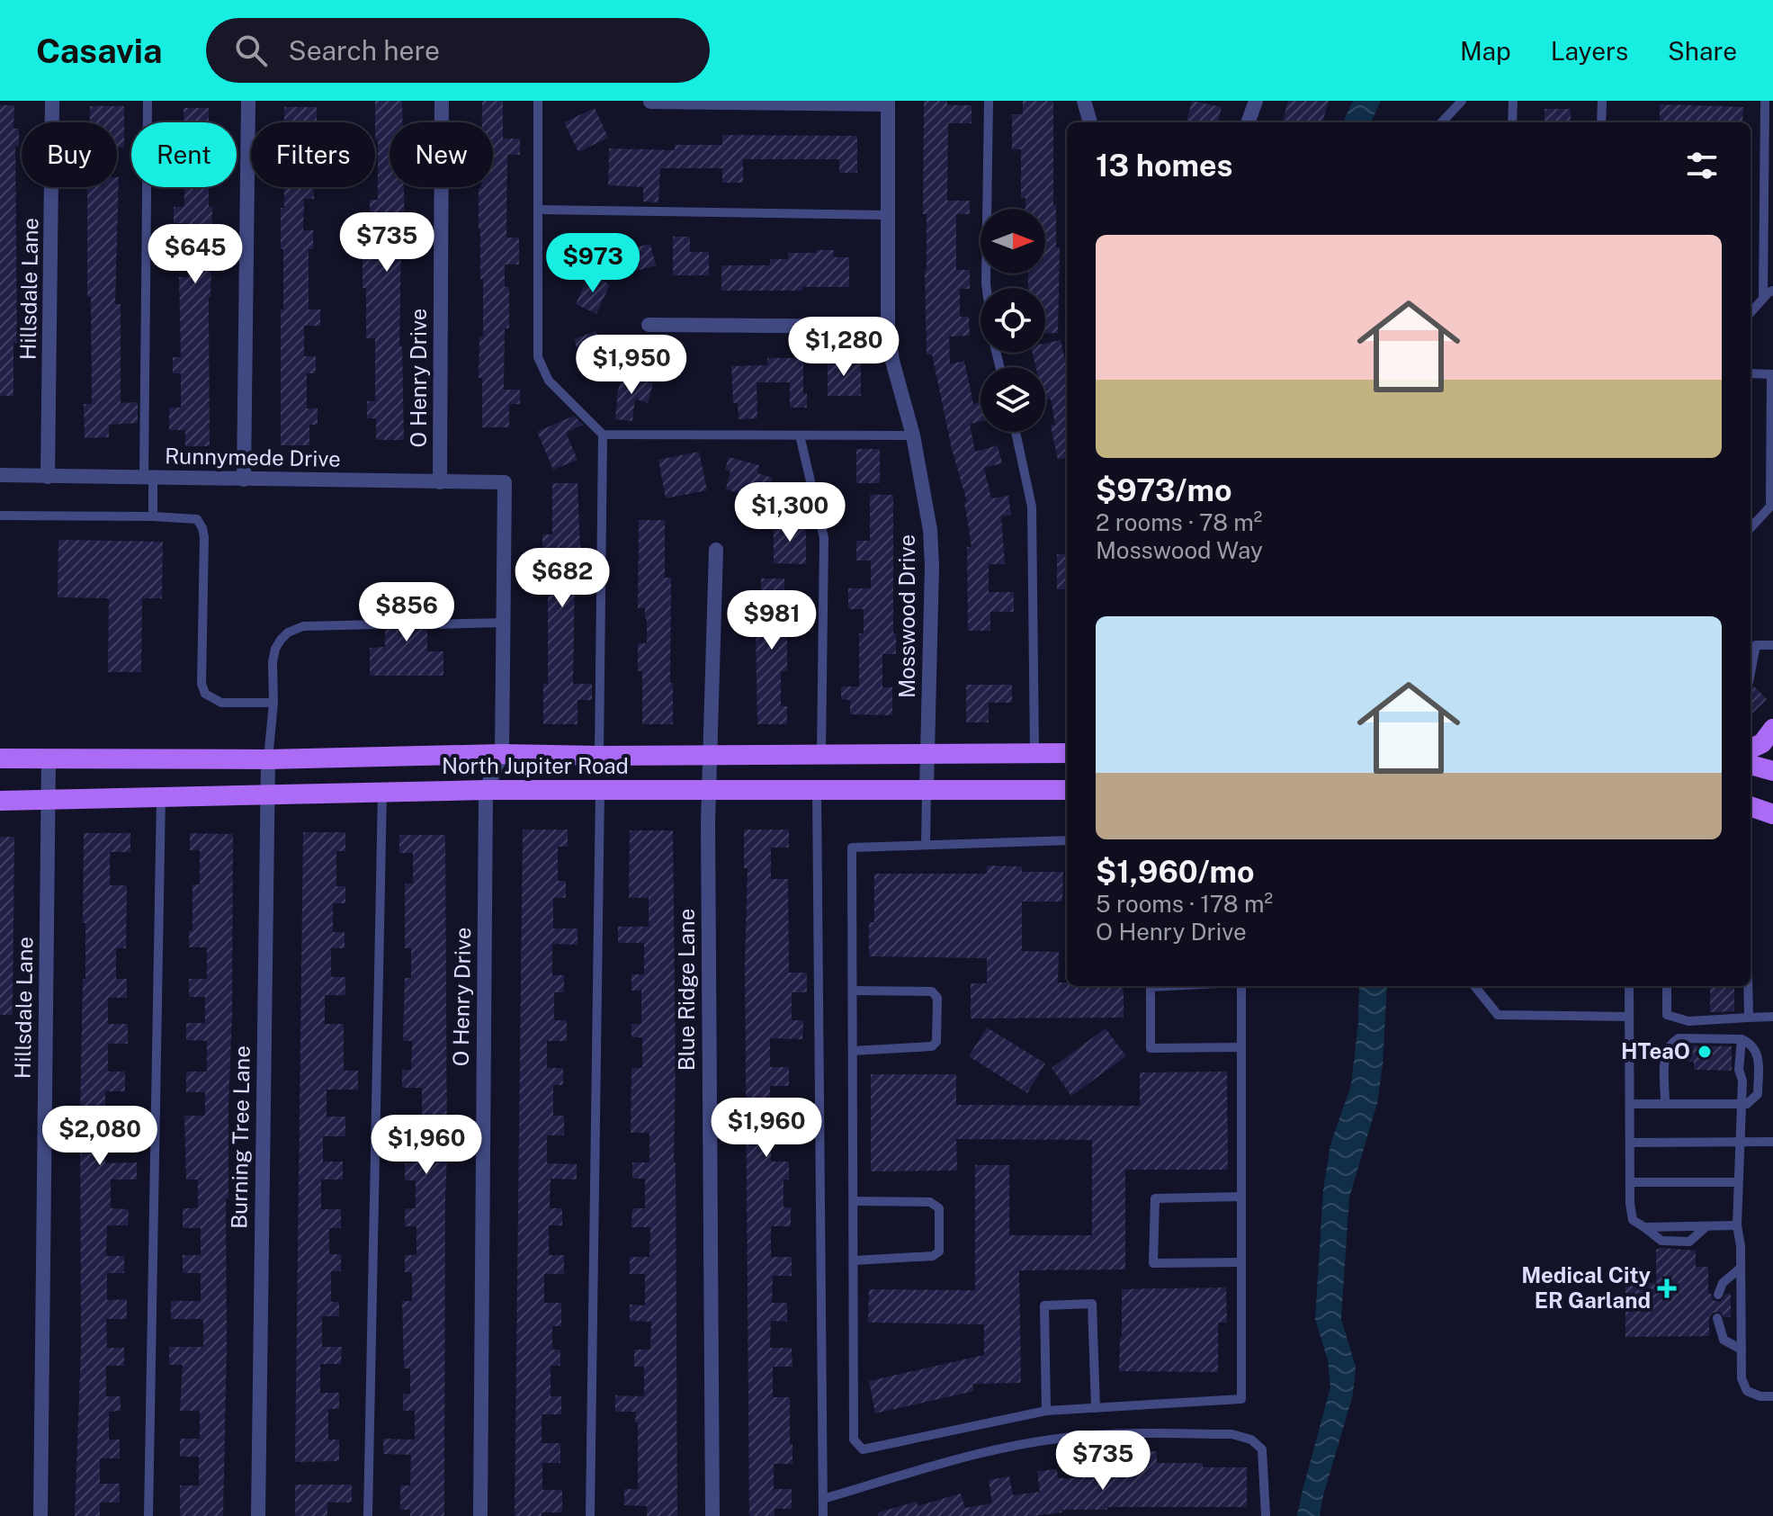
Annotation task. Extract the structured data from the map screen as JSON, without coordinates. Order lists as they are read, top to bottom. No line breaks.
{"streets":{"main road":["North Jupiter Road"],"street":["Hillsdale Lane","O Henry Drive","Runnymede Drive","Mosswood Drive","Blue Ridge Lane","Burning Tree Lane"]},"crossings":[["Hillsdale Lane","Runnymede Drive"],["Hillsdale Lane","North Jupiter Road"],["O Henry Drive","Runnymede Drive"],["O Henry Drive","North Jupiter Road"],["Mosswood Drive","North Jupiter Road"],["North Jupiter Road","Blue Ridge Lane"],["North Jupiter Road","Burning Tree Lane"]],"places":{"other":["HTeaO"],"health":["Medical City ER Garland"]},"north":"right","page":{"header":"Casavia","search":"Search here","nav":["Map","Layers","Share"],"chip":["Buy","Rent","Filters","New"],"heading":"13 homes","list":[{"name":"$973/mo","note":"2 rooms · 78 m² · Mosswood Way"},{"name":"$1,960/mo","note":"5 rooms · 178 m² · O Henry Drive"}],"price":["$735","$645","$973","$1,280","$1,950","$1,300","$682","$856","$981","$1,960","$2,080","$1,960","$735"]}}
